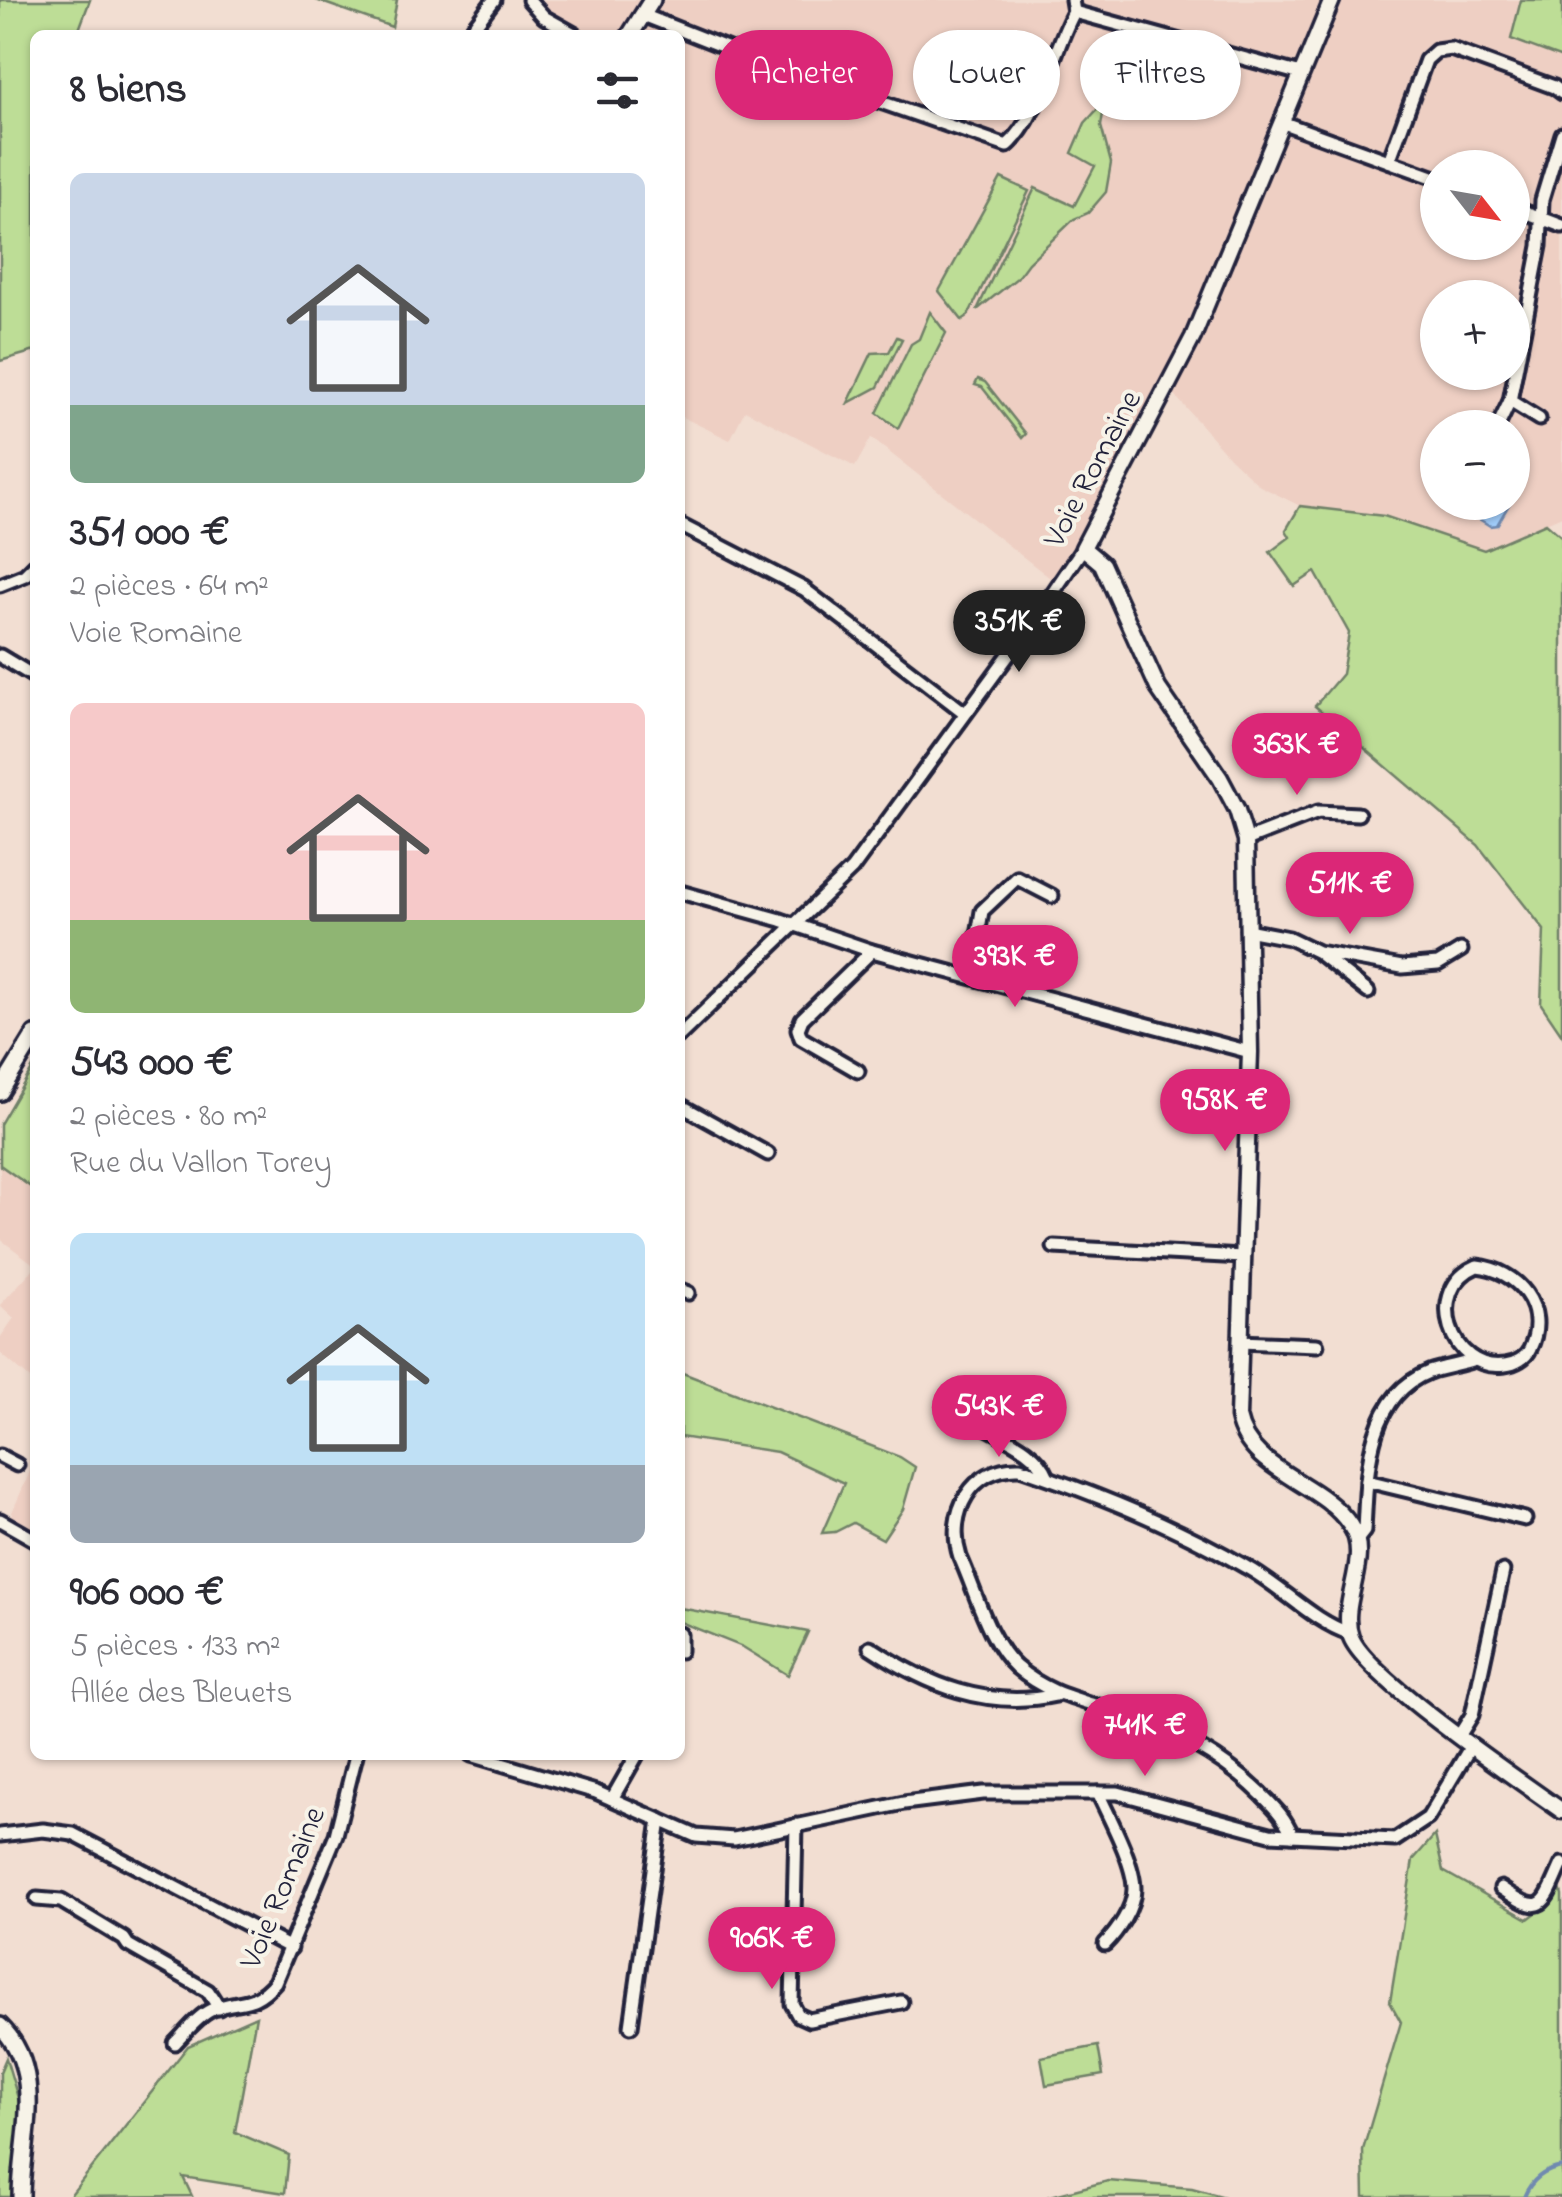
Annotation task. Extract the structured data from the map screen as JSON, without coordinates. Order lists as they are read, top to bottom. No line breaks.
{"streets":{"street":["Voie Romaine"]},"north":"bottom right","page":{"chip":["Acheter","Louer","Filtres"],"heading":"8 biens","map_buttons":["+","−"],"list":[{"name":"351 000 €","note":"2 pièces · 64 m² · Voie Romaine"},{"name":"543 000 €","note":"2 pièces · 80 m² · Rue du Vallon Torey"},{"name":"906 000 €","note":"5 pièces · 133 m² · Allée des Bleuets"}],"price":["351K €","363K €","511K €","393K €","958K €","543K €","741K €","906K €"]}}
